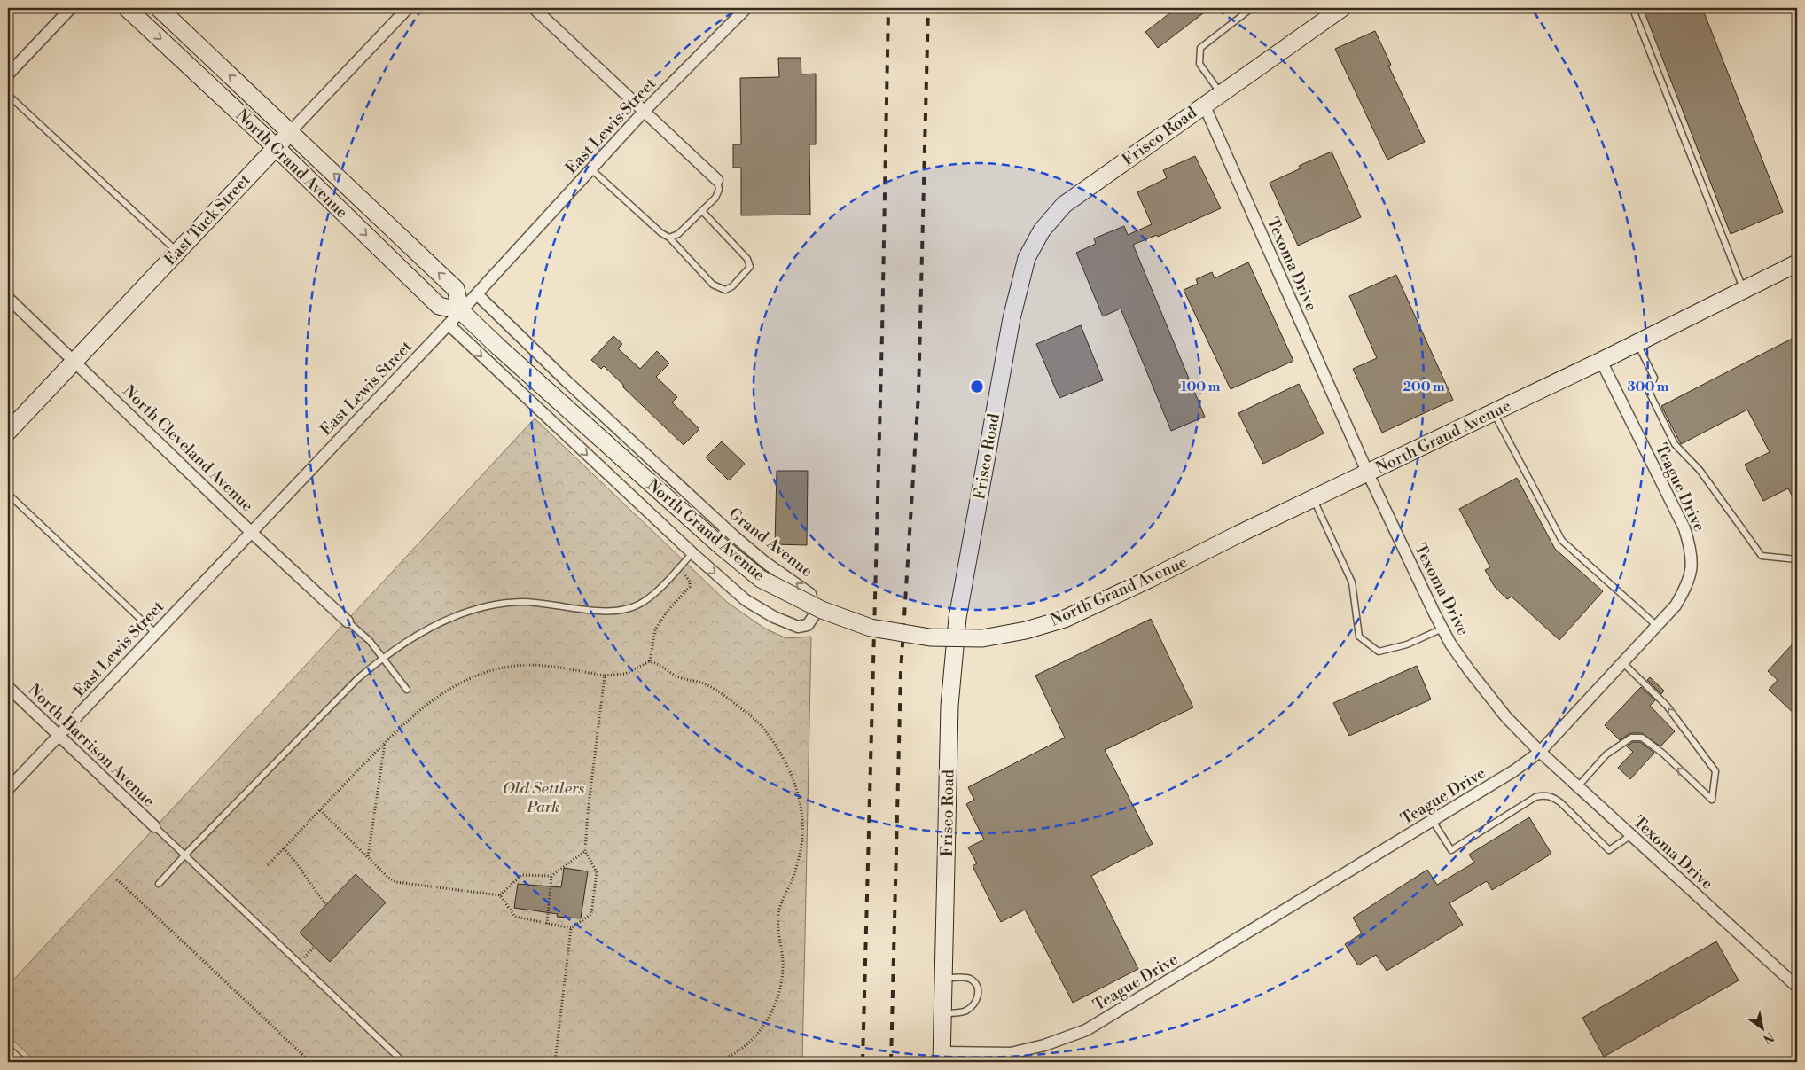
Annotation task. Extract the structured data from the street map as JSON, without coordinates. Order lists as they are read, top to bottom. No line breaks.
{"streets":{"main road":["Frisco Road","North Grand Avenue","East Tuck Street"],"street":["East Lewis Street","Texoma Drive","North Cleveland Avenue","Teague Drive","Grand Avenue","North Harrison Avenue"]},"crossings":[["East Lewis Street","North Grand Avenue"],["East Lewis Street","North Cleveland Avenue"],["East Lewis Street","Grand Avenue"],["East Lewis Street","North Harrison Avenue"],["Frisco Road","Texoma Drive"],["Frisco Road","Teague Drive"],["North Grand Avenue","East Tuck Street"],["North Grand Avenue","Texoma Drive"],["North Grand Avenue","Teague Drive"],["East Tuck Street","North Cleveland Avenue"],["Texoma Drive","Teague Drive"]],"parks":["Old Settlers Park"],"north":"bottom right","rings":["100 m","200 m","300 m"]}
